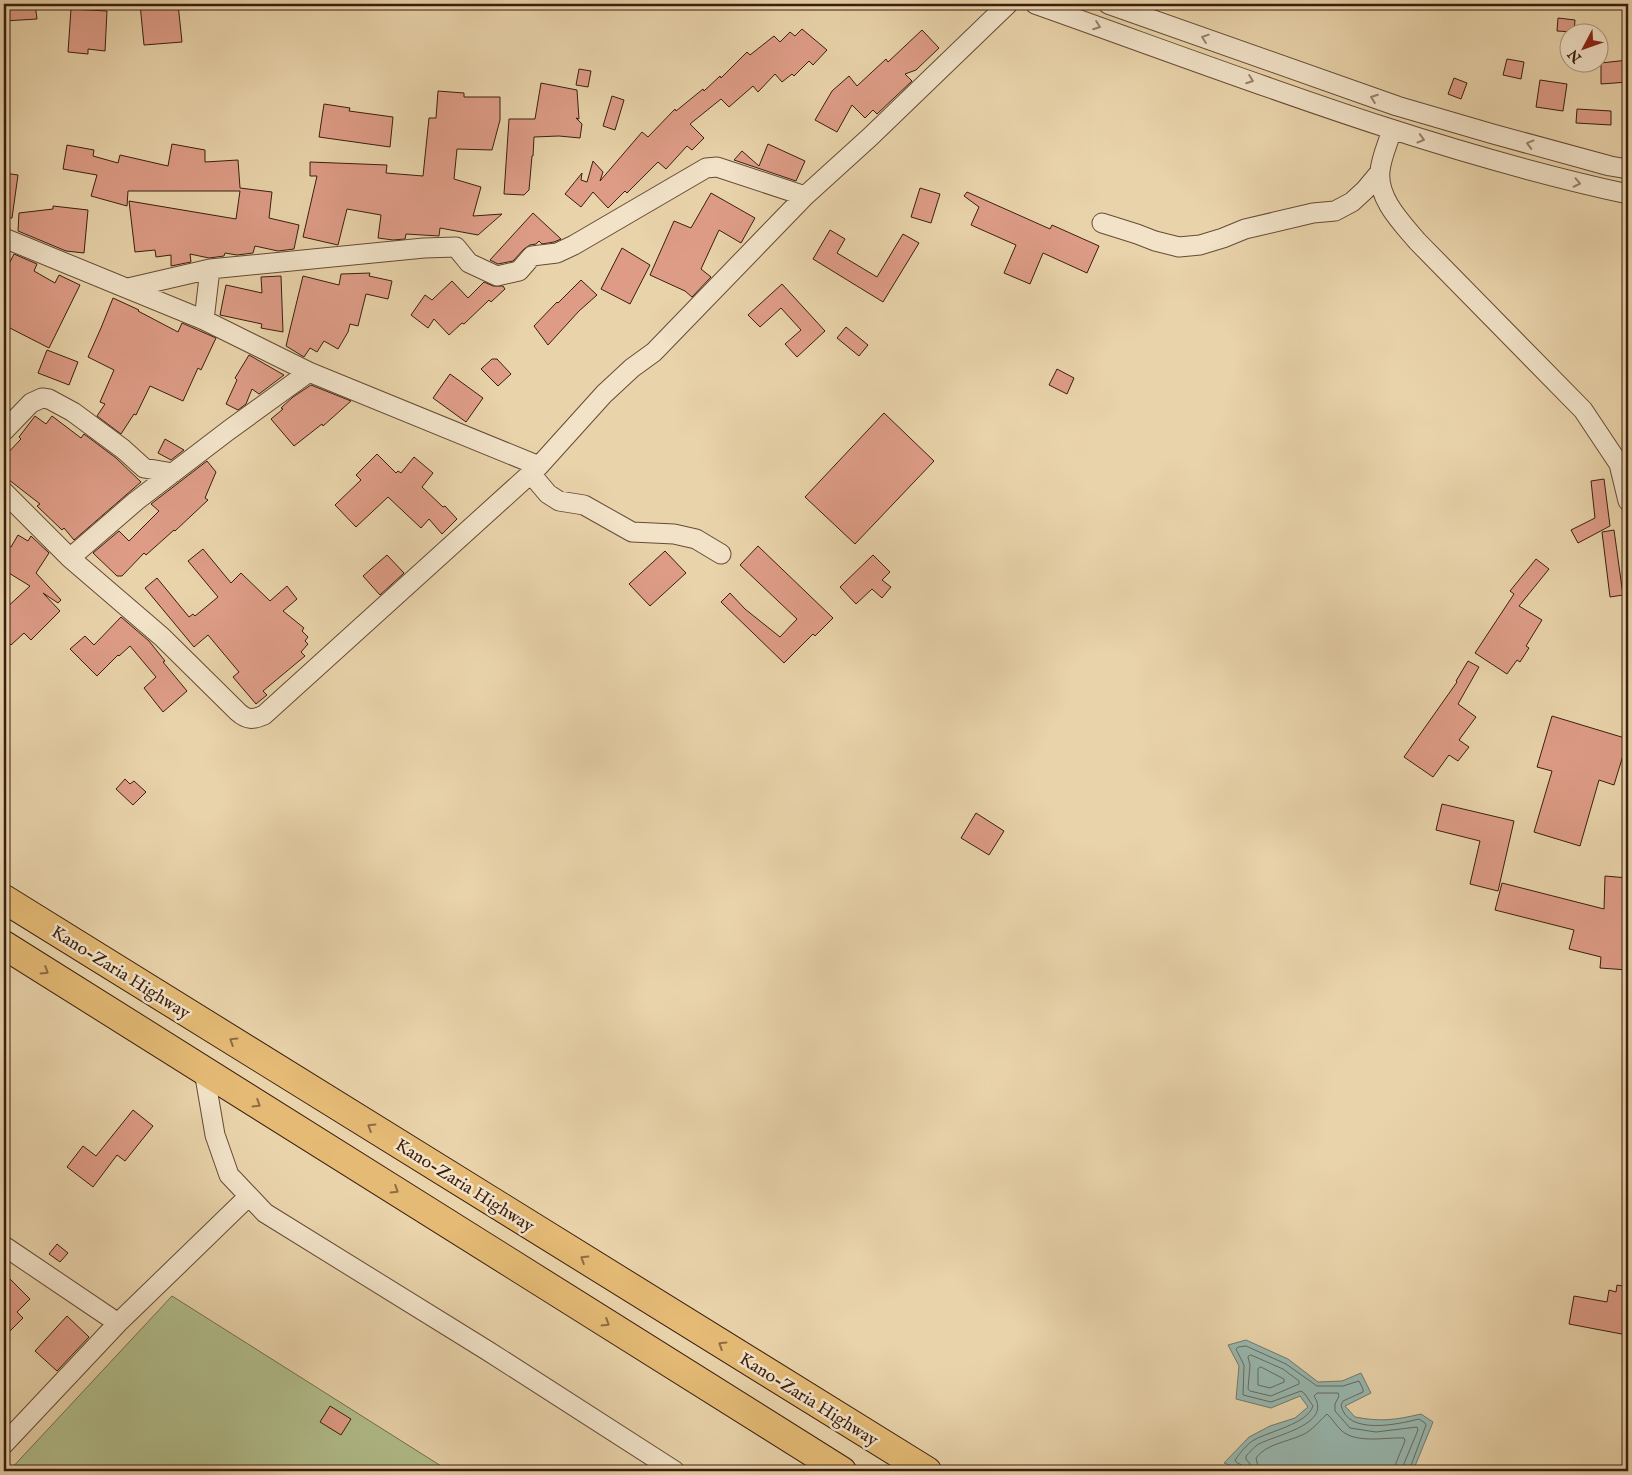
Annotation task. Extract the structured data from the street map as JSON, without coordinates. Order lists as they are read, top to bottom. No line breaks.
{"streets":{"highway":["Kano-Zaria Highway"]},"north":"bottom left"}
